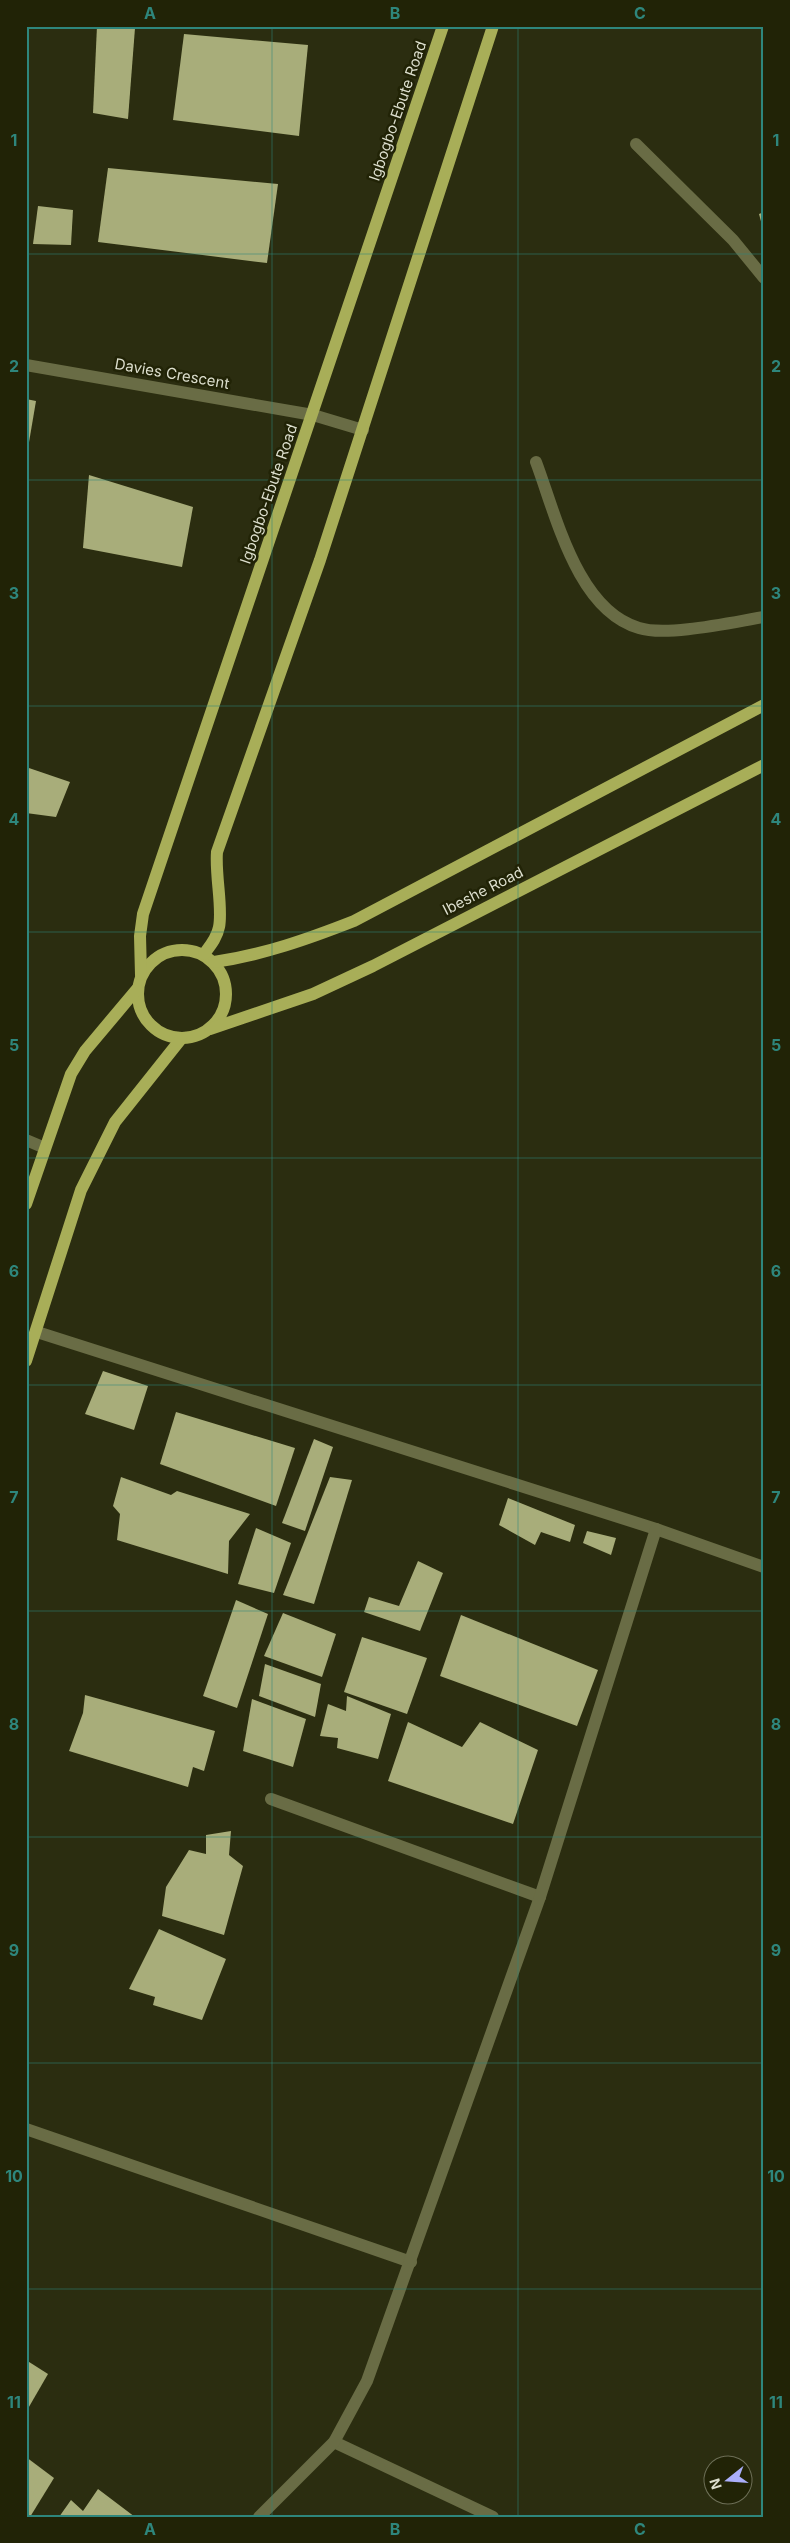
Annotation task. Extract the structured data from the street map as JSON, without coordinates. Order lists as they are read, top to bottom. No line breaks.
{"streets":{"main road":["Igbogbo-Ebute Road","Ibeshe Road"],"street":["Davies Crescent"]},"crossings":[["Igbogbo-Ebute Road","Davies Crescent"],["Igbogbo-Ebute Road","Ibeshe Road"]],"north":"left","grid":{"columns":["A","B","C"],"rows":["1","2","3","4","5","6","7","8","9","10","11"]}}
